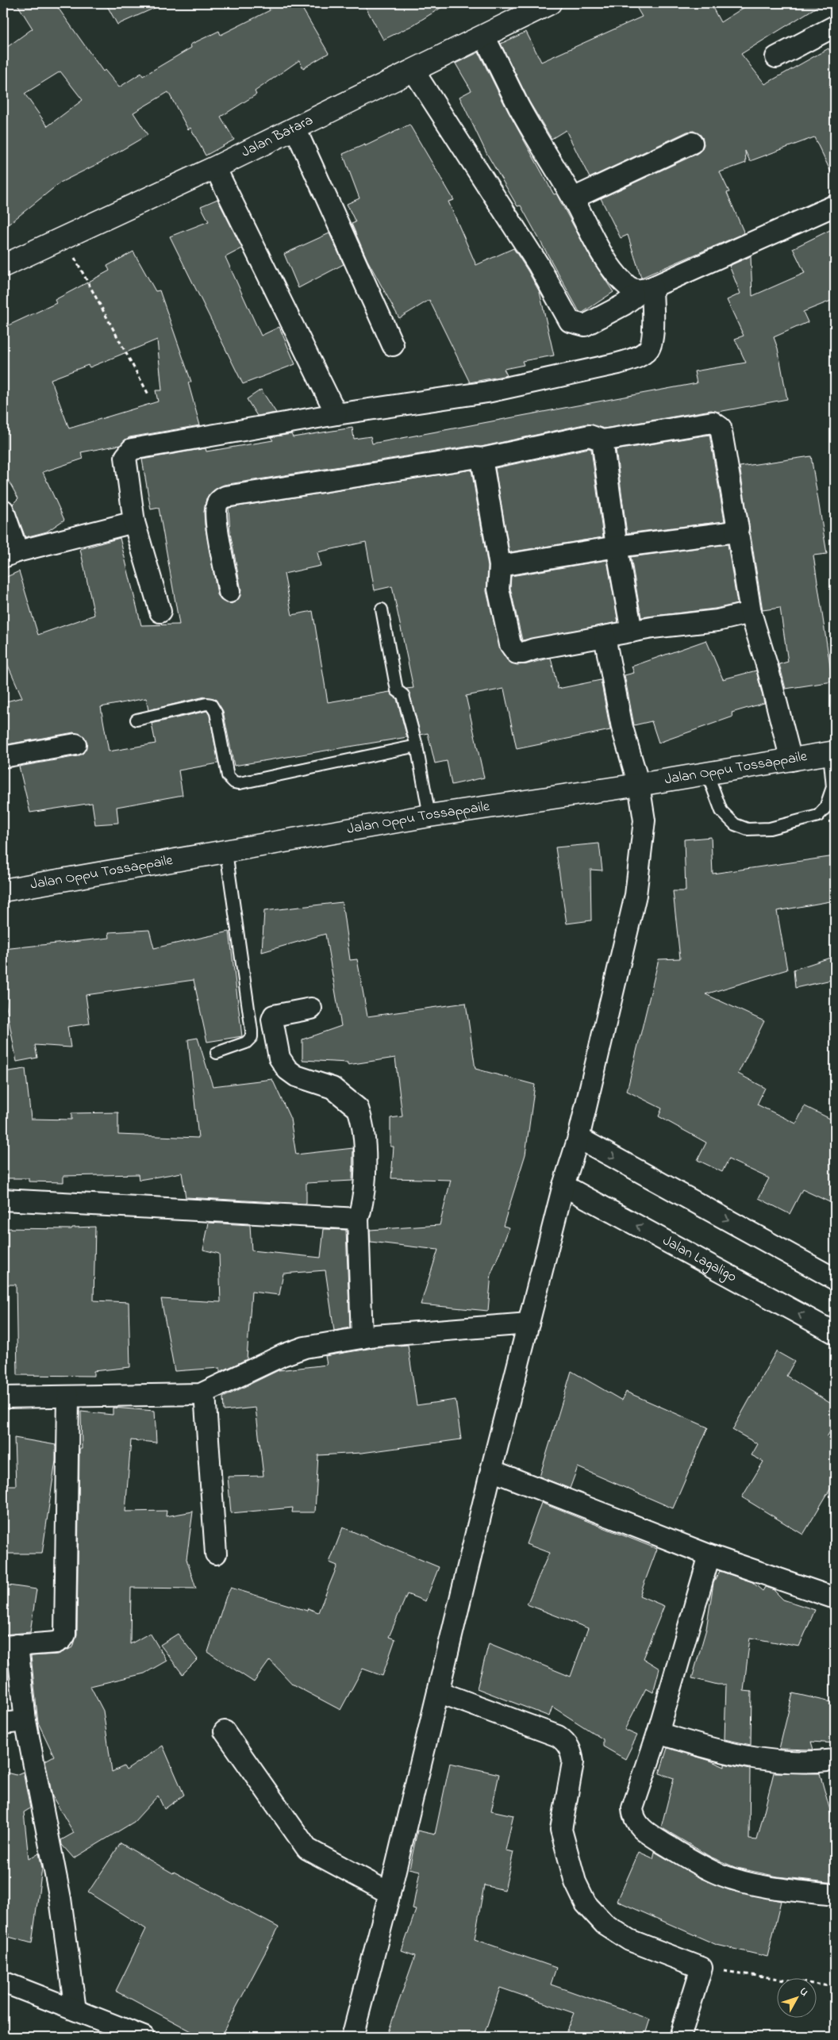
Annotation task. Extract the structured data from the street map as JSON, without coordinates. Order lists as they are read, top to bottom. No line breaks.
{"streets":{"main road":["Jalan Batara","Jalan Oppu Tossappaile"],"street":["Jalan Lagaligo"]},"north":"top right"}
